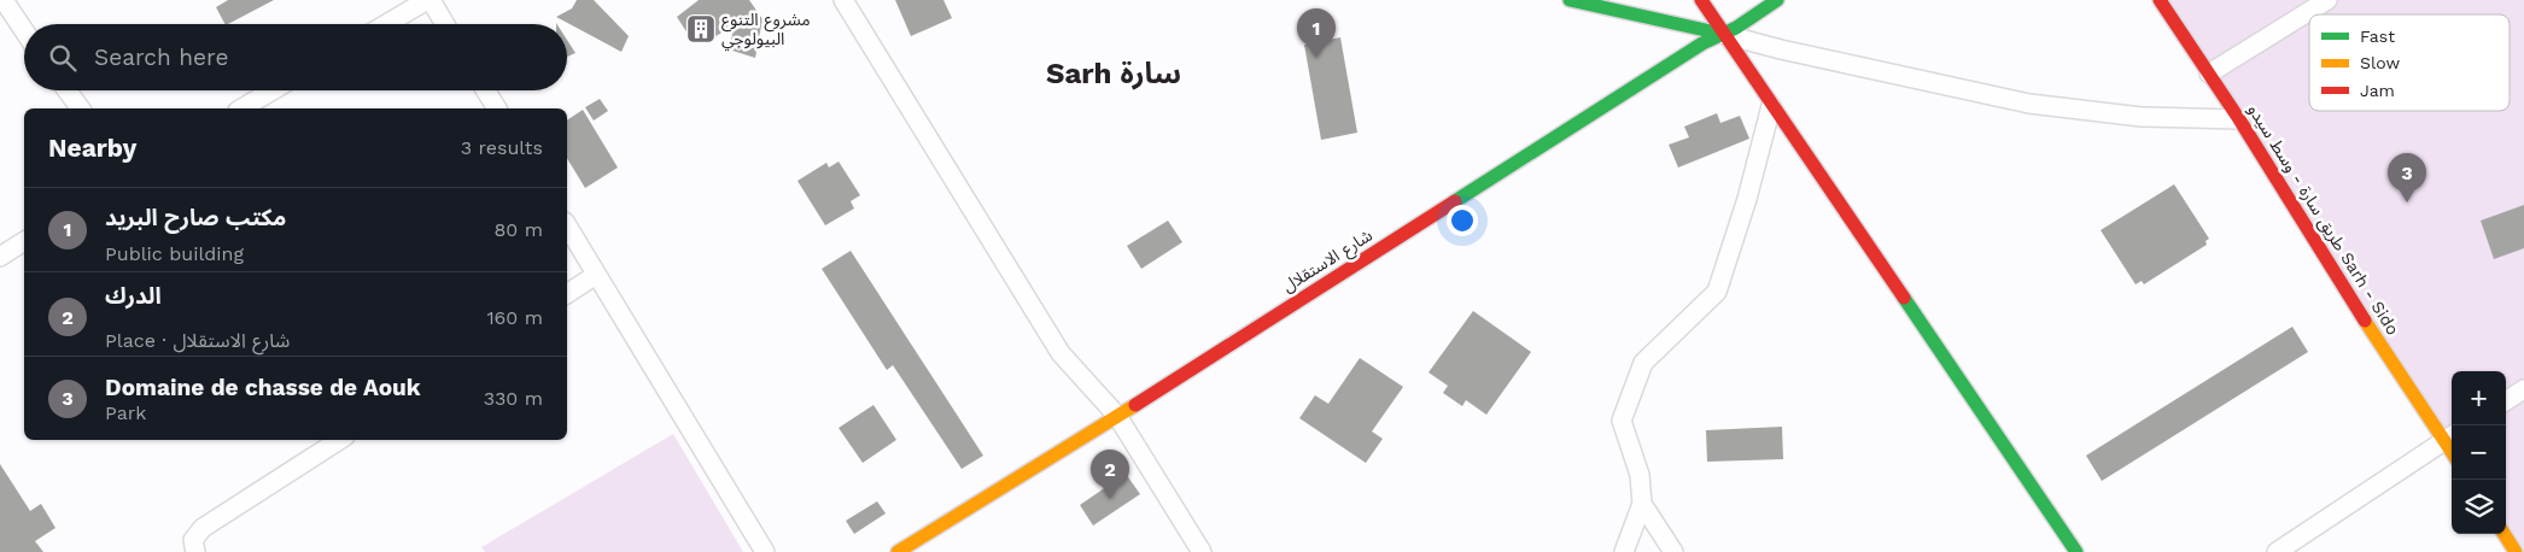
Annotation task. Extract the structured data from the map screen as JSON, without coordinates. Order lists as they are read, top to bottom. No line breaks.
{"streets":{"street":["طريق سارة - وسط سيدو Sarh - Sido","شارع الاستقلال"]},"districts":["Sarh سارة"],"places":{"building":["مشروع التنوع البيولوجي"]},"legend":["Fast","Slow","Jam"],"page":{"pins":["1","3","2"],"search":"Search here","heading":["Nearby","3 results"],"list":[{"mark":"1","name":"مكتب صارح البريد","note":"Public building","value":"80 m"},{"mark":"2","name":"الدرك","note":"Place · شارع الاستقلال","value":"160 m"},{"mark":"3","name":"Domaine de chasse de Aouk","note":"Park","value":"330 m"}],"map_buttons":["+","−"]}}
